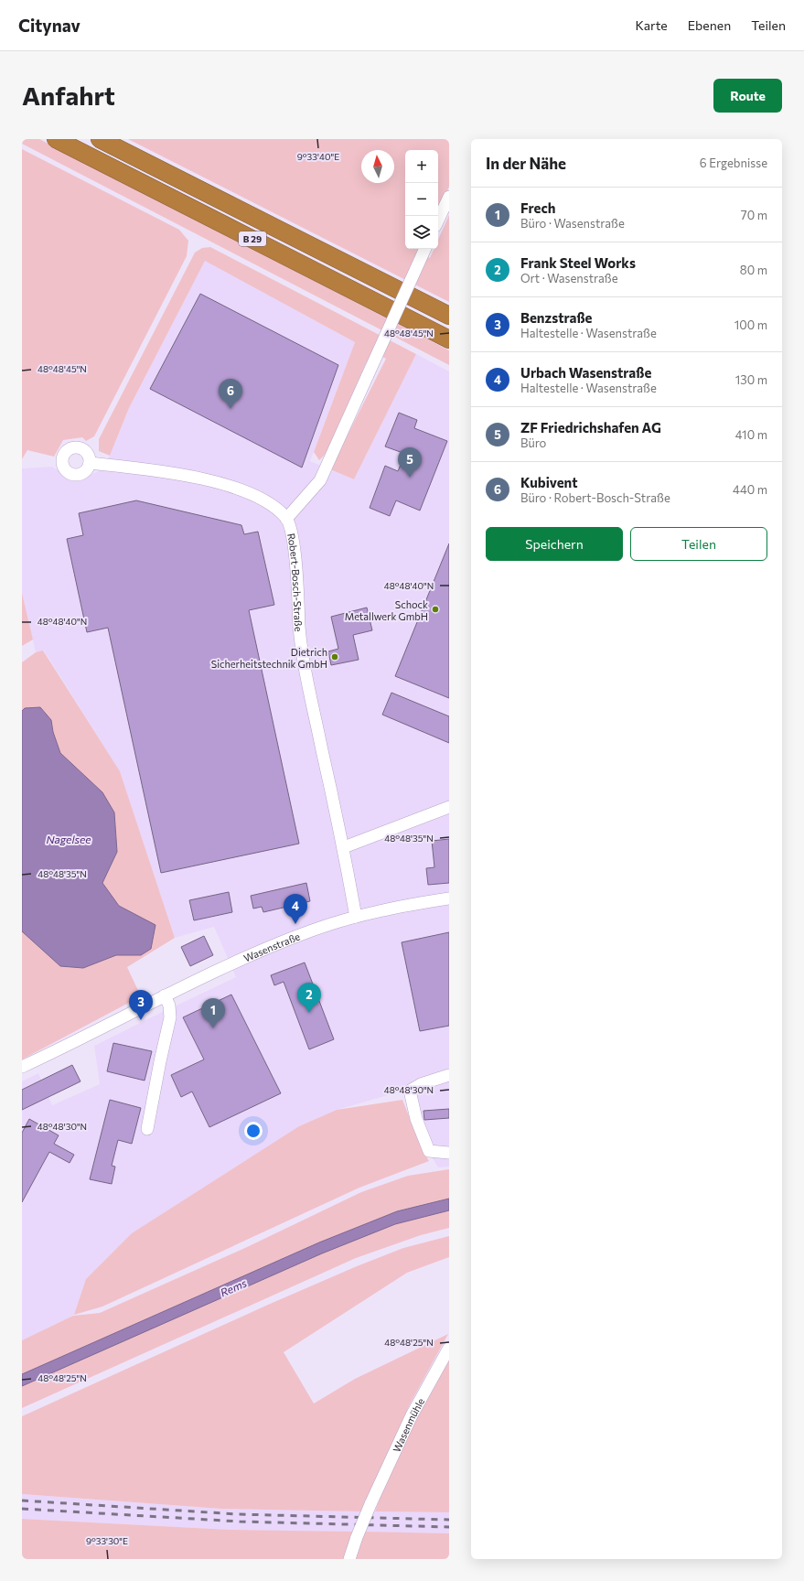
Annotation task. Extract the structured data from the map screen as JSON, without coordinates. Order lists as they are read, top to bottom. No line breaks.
{"streets":{"highway":["B 29"],"street":["Robert-Bosch-Straße","Wasenstraße","Wasenmühle"]},"crossings":[["Robert-Bosch-Straße","Wasenstraße"]],"water":["Nagelsee","Rems"],"places":["Schock Metallwerk GmbH","Dietrich Sicherheitstechnik GmbH"],"north":"top","page":{"header":"Citynav","nav":["Karte","Ebenen","Teilen"],"buttons":["Route",["Speichern","Teilen"]],"title":"Anfahrt","heading":["In der Nähe","6 Ergebnisse"],"map_buttons":["+","−"],"list":[{"mark":"1","name":"Frech","note":"Büro · Wasenstraße","value":"70 m"},{"mark":"2","name":"Frank Steel Works","note":"Ort · Wasenstraße","value":"80 m"},{"mark":"3","name":"Benzstraße","note":"Haltestelle · Wasenstraße","value":"100 m"},{"mark":"4","name":"Urbach Wasenstraße","note":"Haltestelle · Wasenstraße","value":"130 m"},{"mark":"5","name":"ZF Friedrichshafen AG","note":"Büro","value":"410 m"},{"mark":"6","name":"Kubivent","note":"Büro · Robert-Bosch-Straße","value":"440 m"}],"pins":["6","5","4","2","3","1"]},"coordinates":["9°33'40\"E","48°48'45\"N","48°48'40\"N","48°48'35\"N","48°48'30\"N","48°48'25\"N","9°33'30\"E"]}
